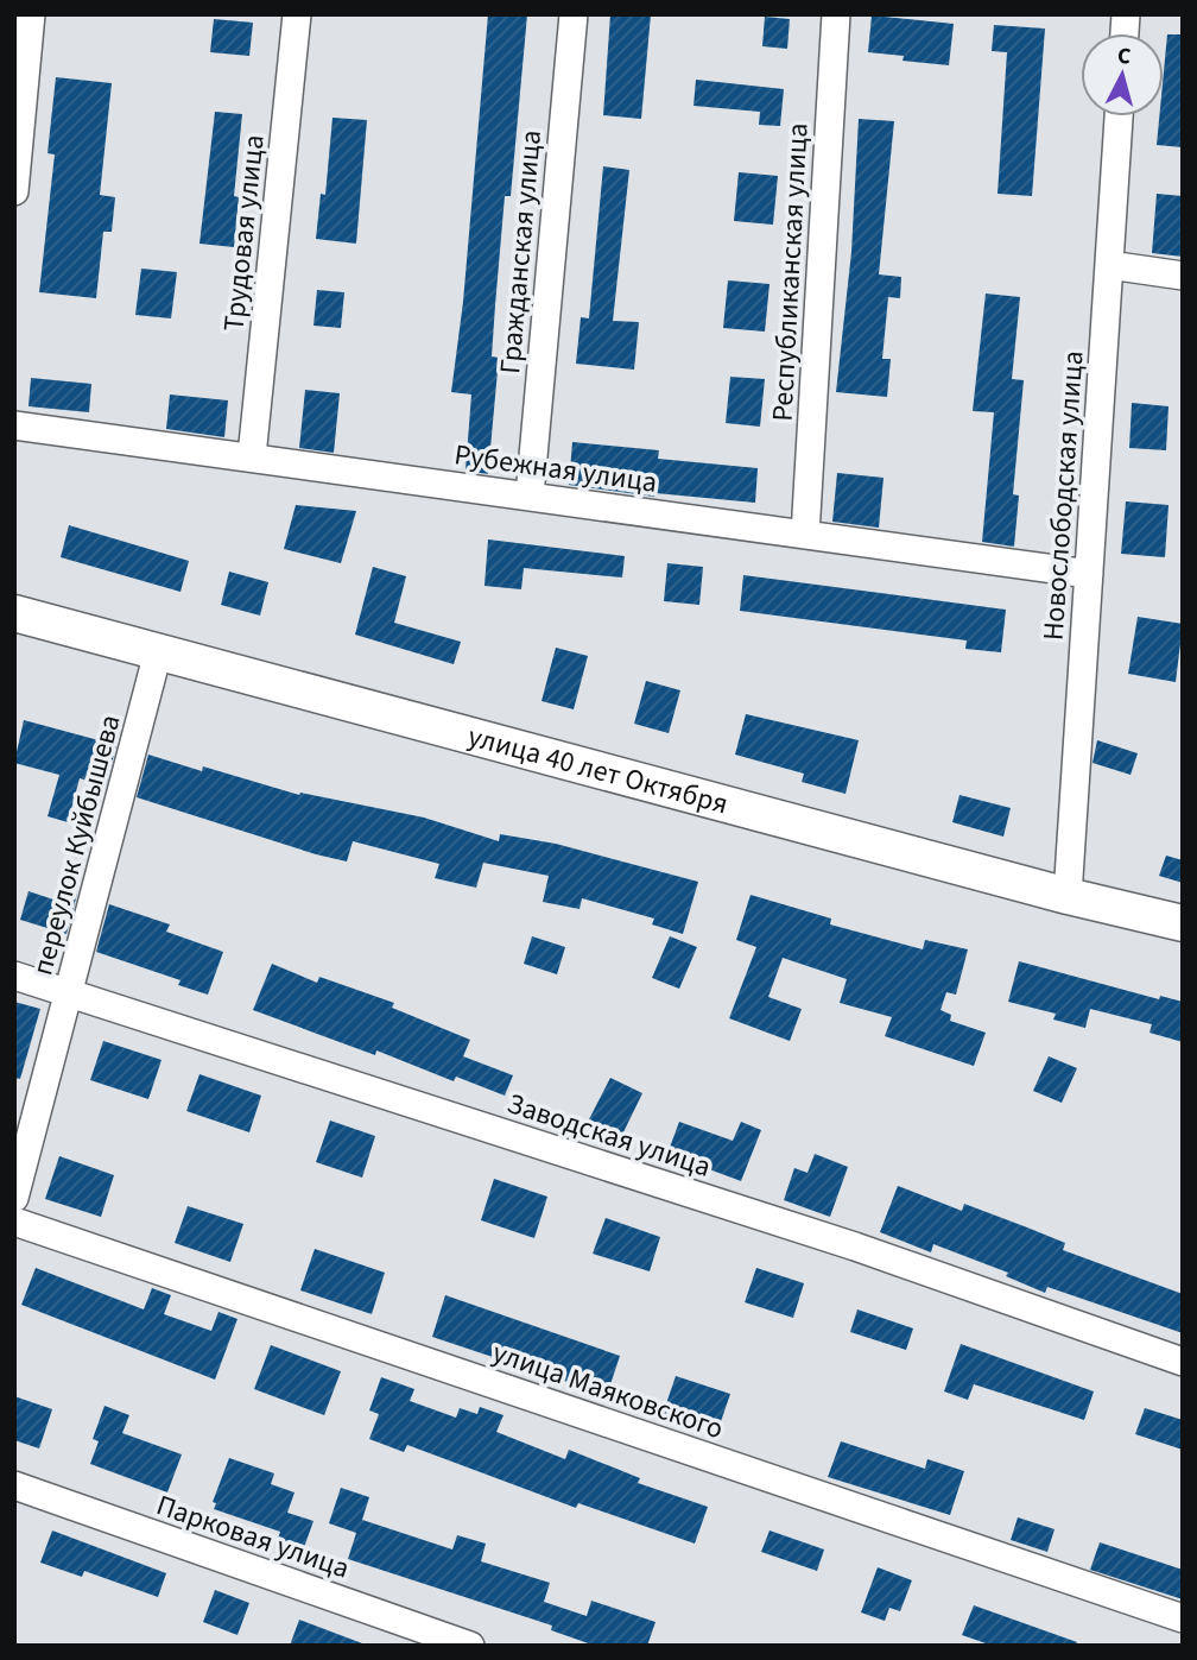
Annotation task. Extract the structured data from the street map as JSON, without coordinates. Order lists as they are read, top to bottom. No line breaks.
{"streets":{"street":["Трудовая улица","Гражданская улица","Республиканская улица","Рубежная улица","Новослободская улица","улица 40 лет Октября","переулок Куйбышева","Заводская улица","улица Маяковского","Парковая улица"]},"crossings":[["Трудовая улица","Рубежная улица"],["Гражданская улица","Рубежная улица"],["Республиканская улица","Рубежная улица"],["Рубежная улица","Новослободская улица"],["Новослободская улица","улица 40 лет Октября"],["улица 40 лет Октября","переулок Куйбышева"],["переулок Куйбышева","Заводская улица"]],"north":"top"}
